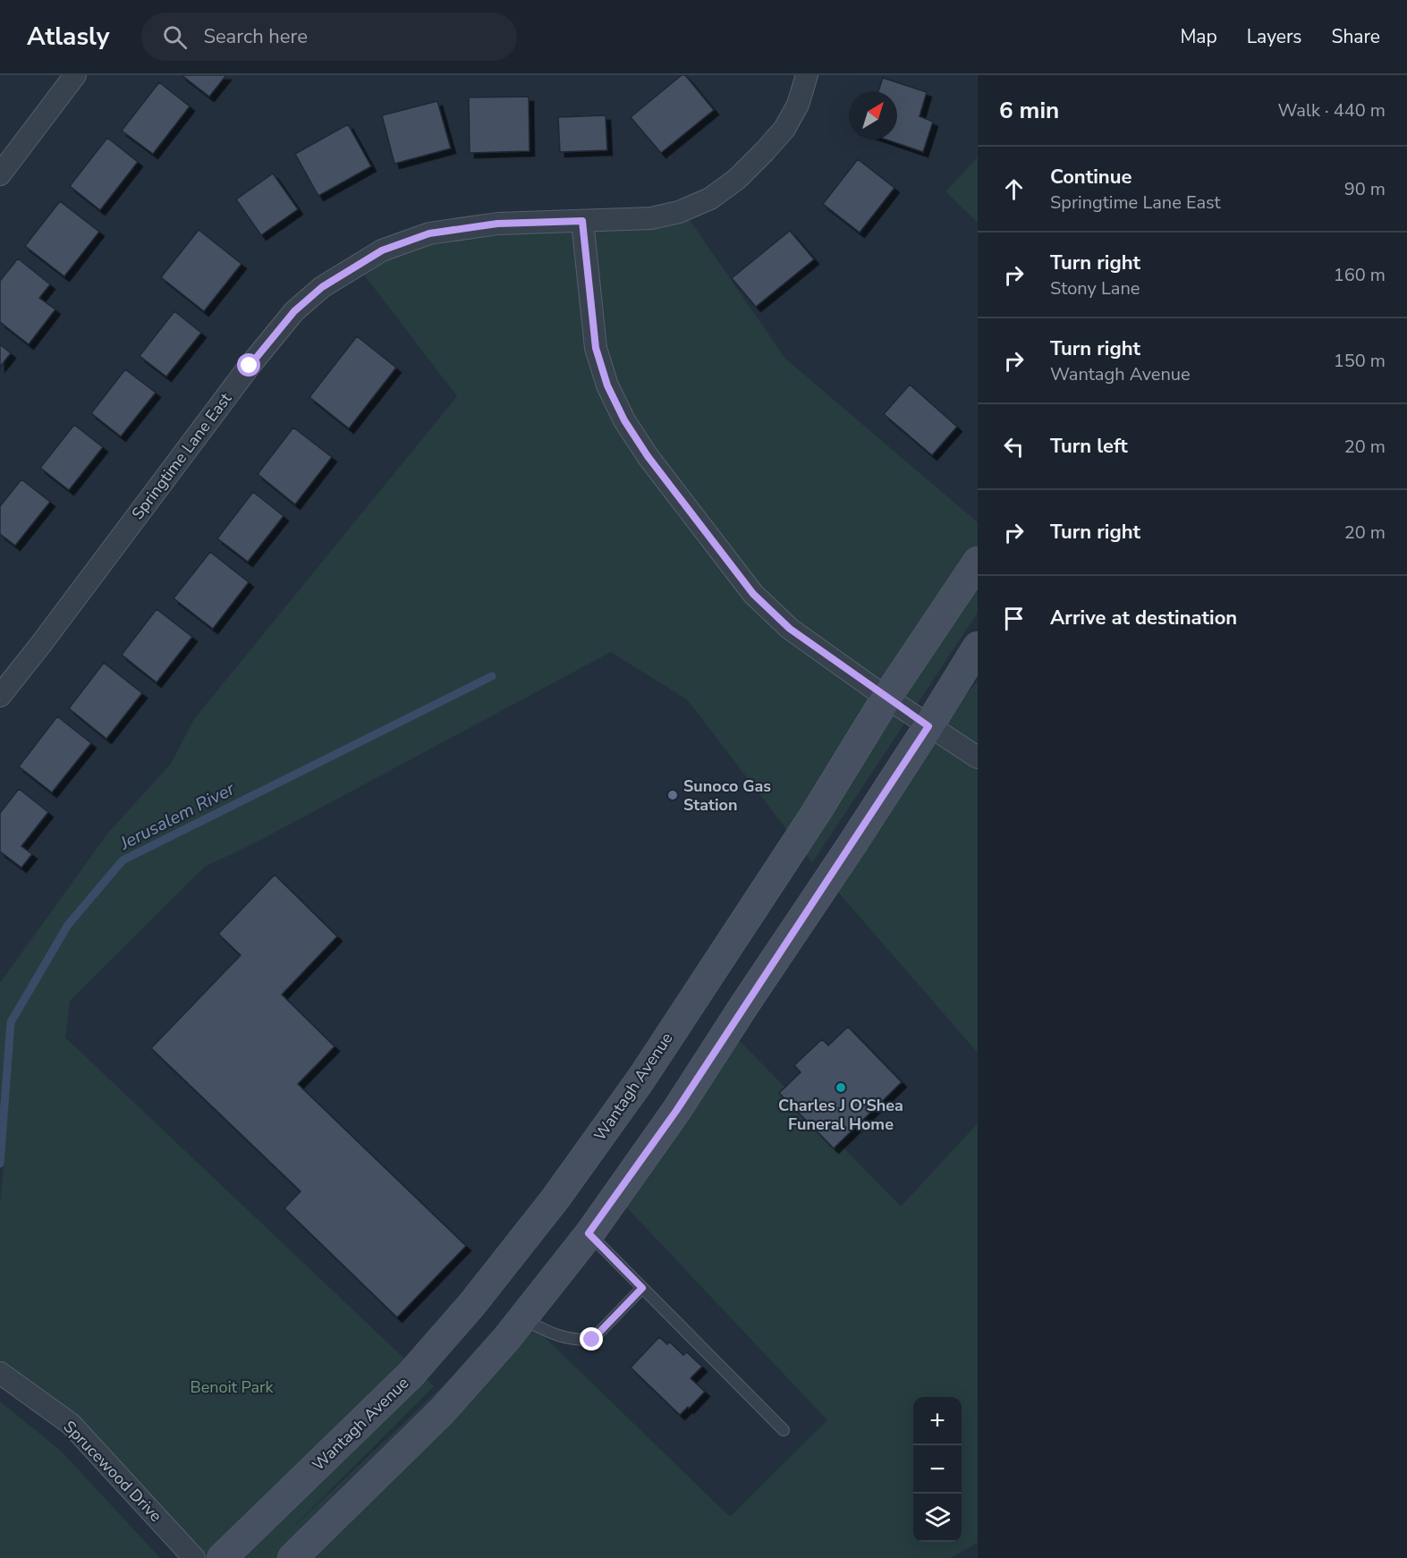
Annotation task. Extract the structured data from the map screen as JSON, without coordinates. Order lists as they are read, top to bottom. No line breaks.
{"streets":{"main road":["Wantagh Avenue"],"street":["Springtime Lane East","Sprucewood Drive"]},"water":["Jerusalem River"],"parks":["Benoit Park"],"places":["Sunoco Gas Station","Charles J O'Shea Funeral Home"],"north":"top right","page":{"header":"Atlasly","search":"Search here","nav":["Map","Layers","Share"],"heading":["6 min","Walk · 440 m"],"list":[["Continue","Springtime Lane East","90 m"],["Turn right","Stony Lane","160 m"],["Turn right","Wantagh Avenue","150 m"],["Turn left","20 m"],["Turn right","20 m"],"Arrive at destination"],"map_buttons":["+","−"]}}
